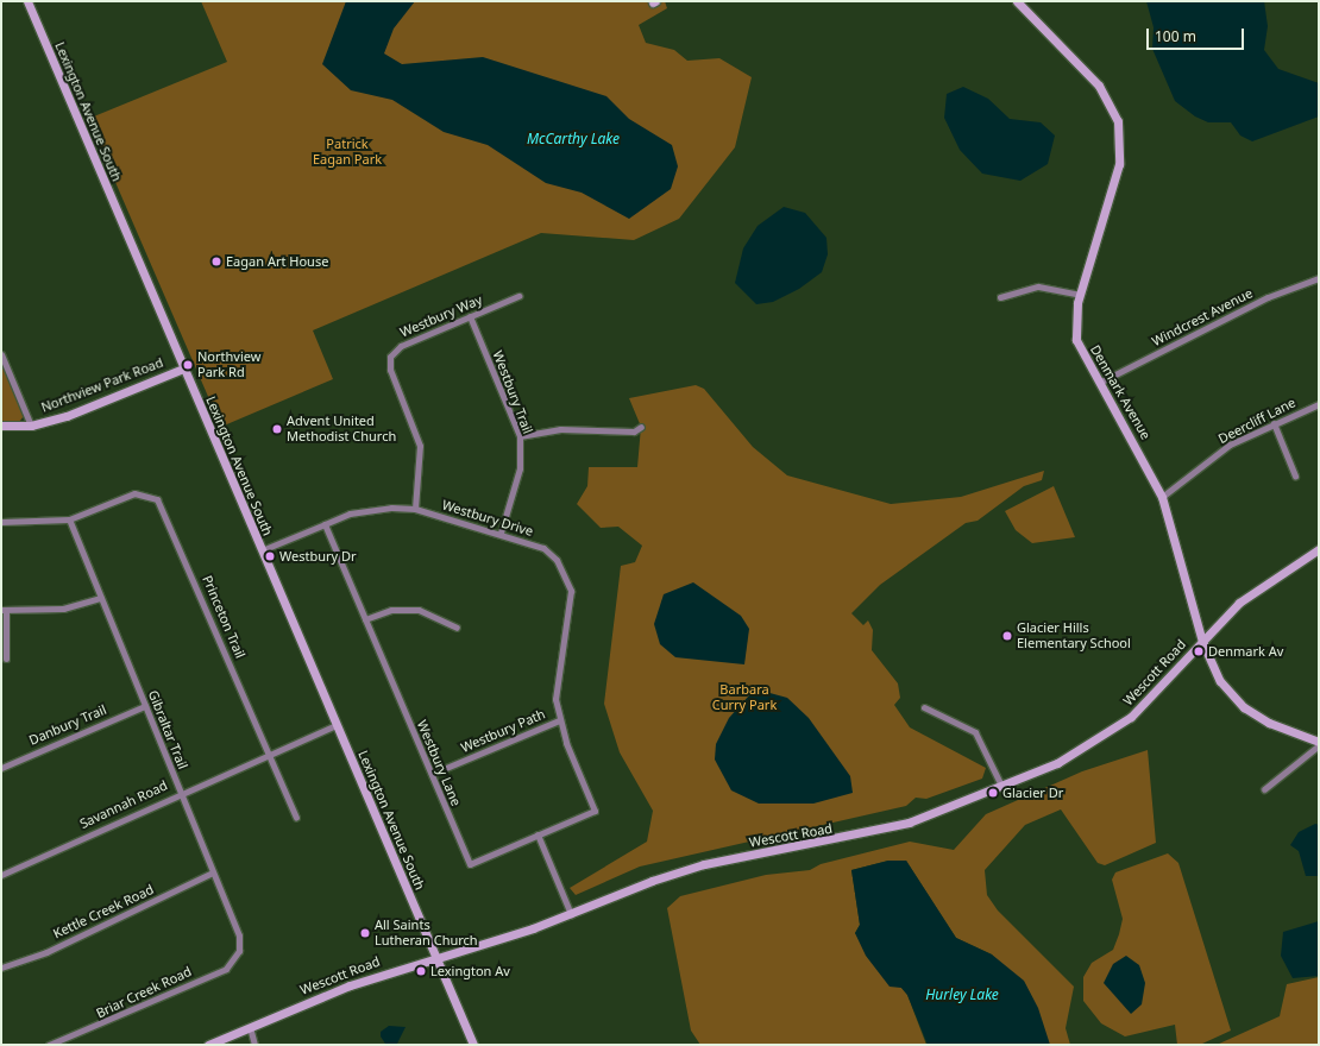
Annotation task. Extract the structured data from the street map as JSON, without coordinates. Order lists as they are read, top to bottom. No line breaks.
{"streets":{"street":["Lexington Avenue South","Westbury Way","Windcrest Avenue","Northview Park Road","Westbury Trail","Denmark Avenue","Deercliff Lane","Westbury Drive","Princeton Trail","Wescott Road","Danbury Trail","Gibraltar Trail","Westbury Path","Westbury Lane","Savannah Road","Kettle Creek Road","Briar Creek Road"]},"crossings":[["Lexington Avenue South","Northview Park Road"],["Lexington Avenue South","Westbury Drive"],["Lexington Avenue South","Wescott Road"],["Lexington Avenue South","Savannah Road"],["Westbury Way","Westbury Trail"],["Westbury Way","Westbury Drive"],["Windcrest Avenue","Denmark Avenue"],["Westbury Trail","Westbury Drive"],["Denmark Avenue","Deercliff Lane"],["Denmark Avenue","Wescott Road"],["Westbury Drive","Westbury Path"],["Westbury Drive","Westbury Lane"],["Princeton Trail","Gibraltar Trail"],["Princeton Trail","Savannah Road"],["Danbury Trail","Gibraltar Trail"],["Gibraltar Trail","Savannah Road"],["Gibraltar Trail","Kettle Creek Road"],["Gibraltar Trail","Briar Creek Road"],["Westbury Path","Westbury Lane"]],"water":["McCarthy Lake","Hurley Lake"],"parks":["Patrick Eagan Park","Barbara Curry Park"],"places":["Eagan Art House","Northview Park Rd","Advent United Methodist Church","Westbury Dr","Glacier Hills Elementary School","Denmark Av","Glacier Dr","All Saints Lutheran Church","Lexington Av"],"scale_bar":"100 m"}
